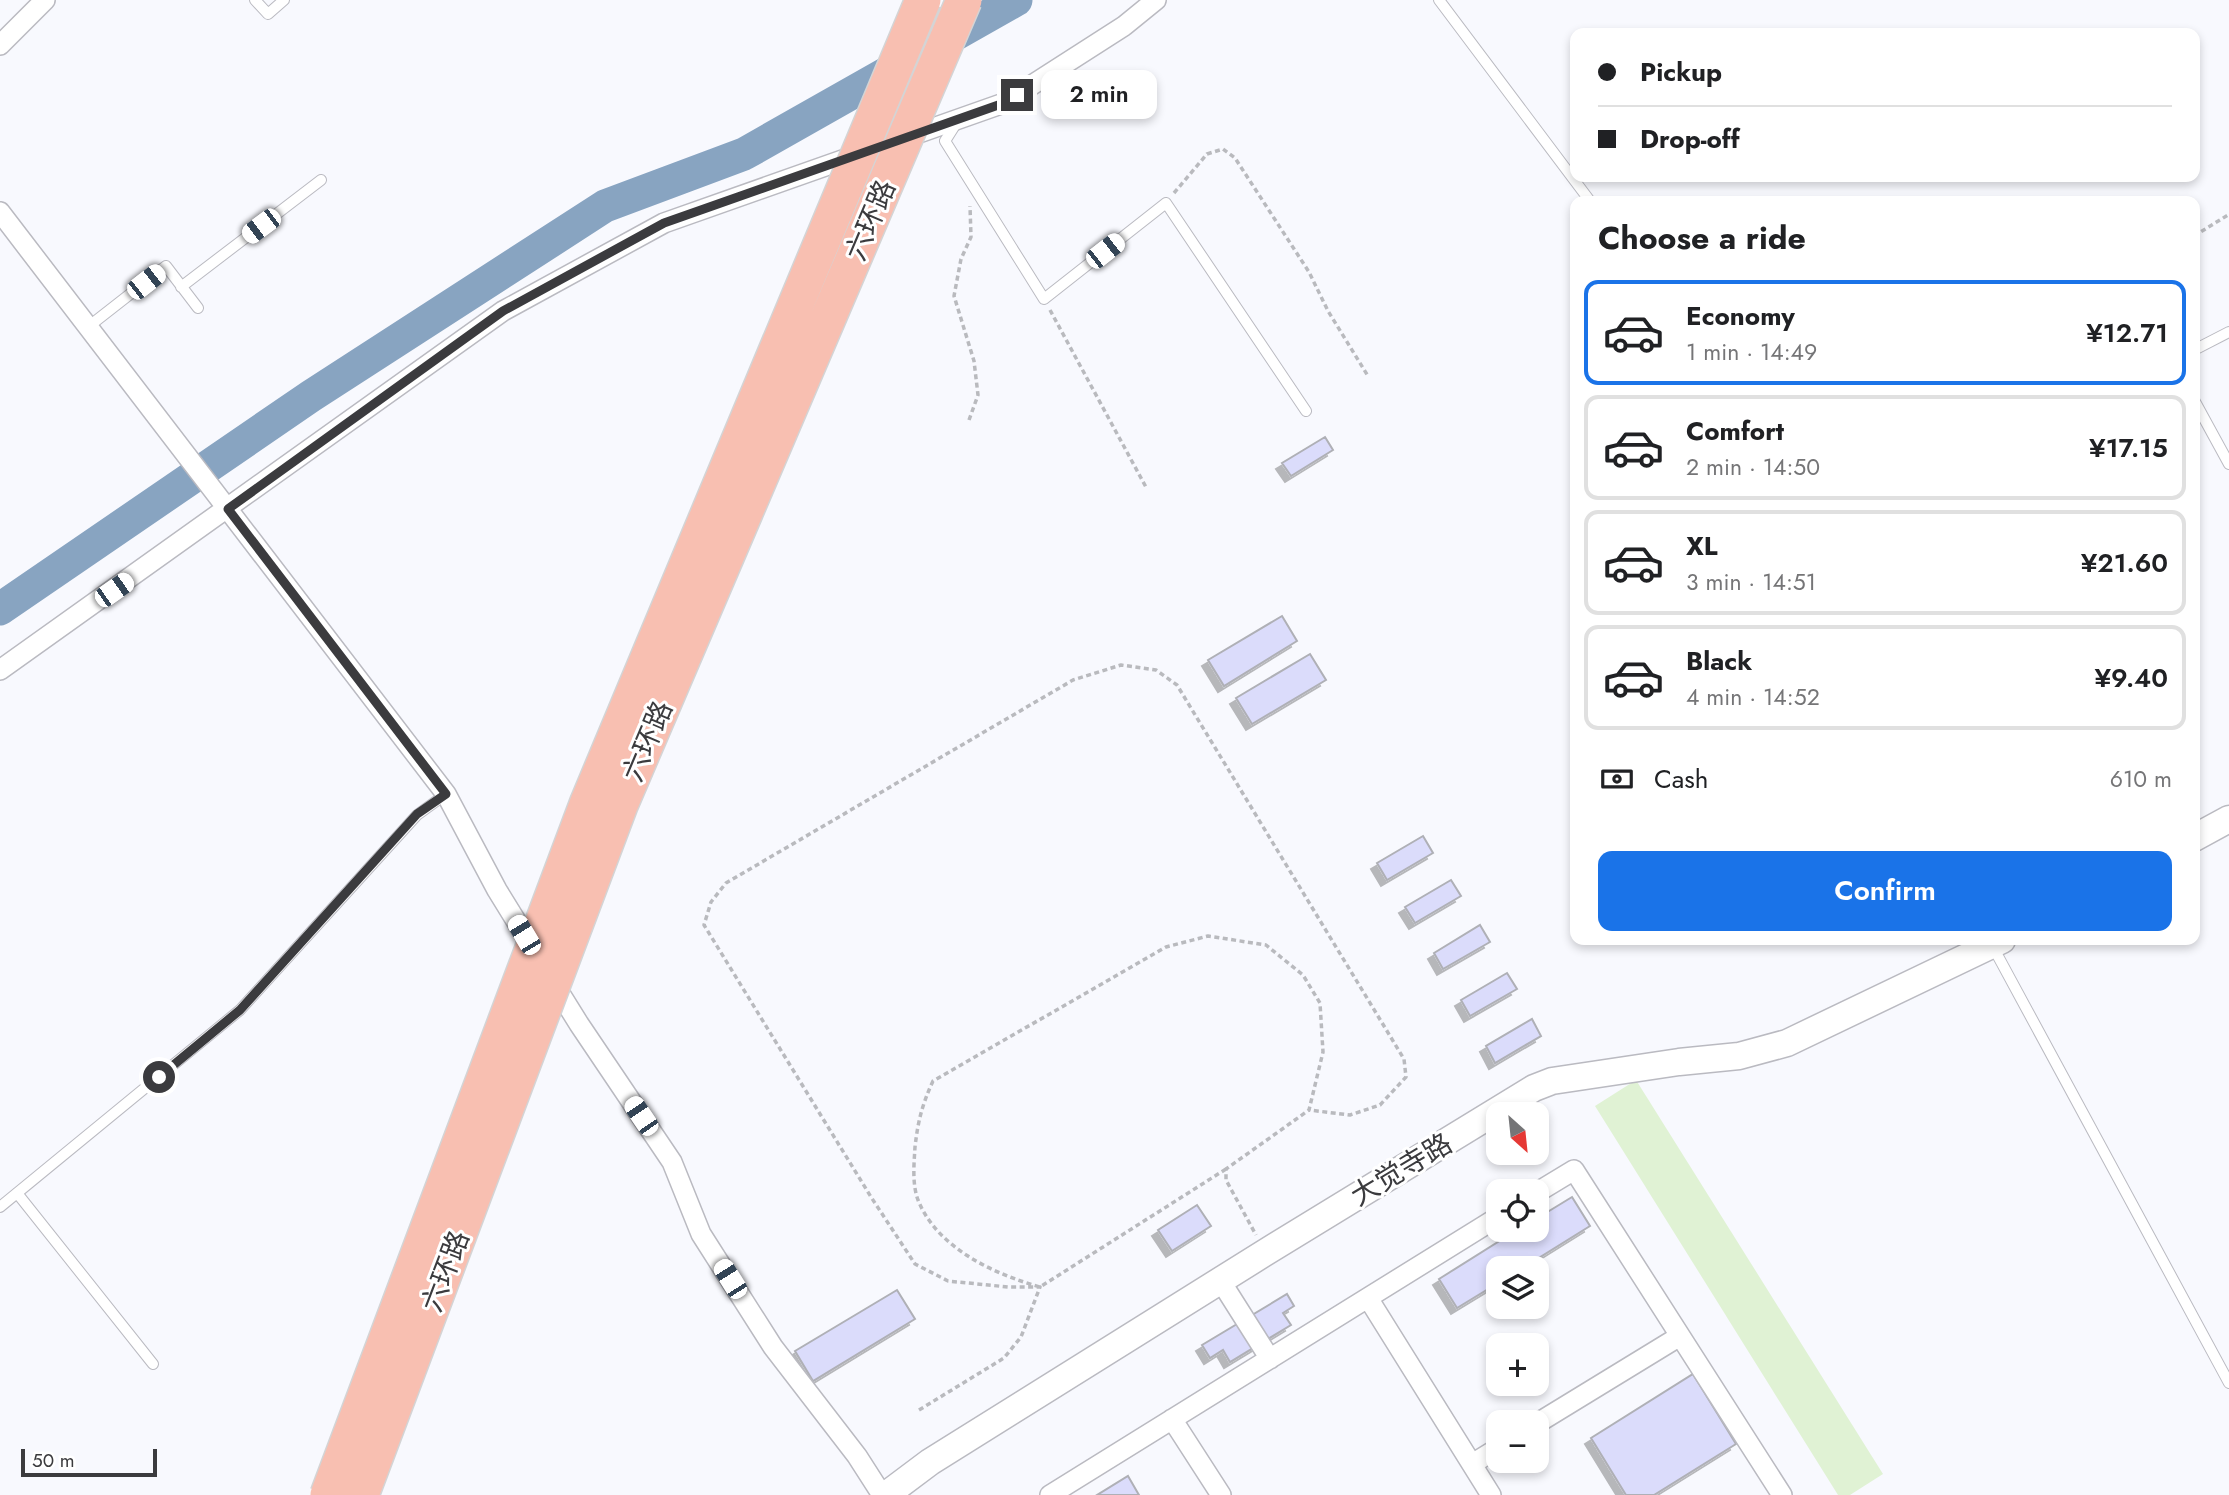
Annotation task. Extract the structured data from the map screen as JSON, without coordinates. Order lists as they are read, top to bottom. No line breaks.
{"streets":{"highway":["六环路"],"main road":["大觉寺路"]},"scale_bar":"50 m","north":"bottom right","page":{"banner":["Pickup","Drop-off"],"bubble":"2 min","heading":"Choose a ride","list":[{"name":"Economy","note":"1 min · 14:49","value":"¥12.71"},{"name":"Comfort","note":"2 min · 14:50","value":"¥17.15"},{"name":"XL","note":"3 min · 14:51","value":"¥21.60"},{"name":"Black","note":"4 min · 14:52","value":"¥9.40"}],"pay":["Cash","610 m"],"buttons":"Confirm","map_buttons":["+","−"],"scale":"50 m"}}
